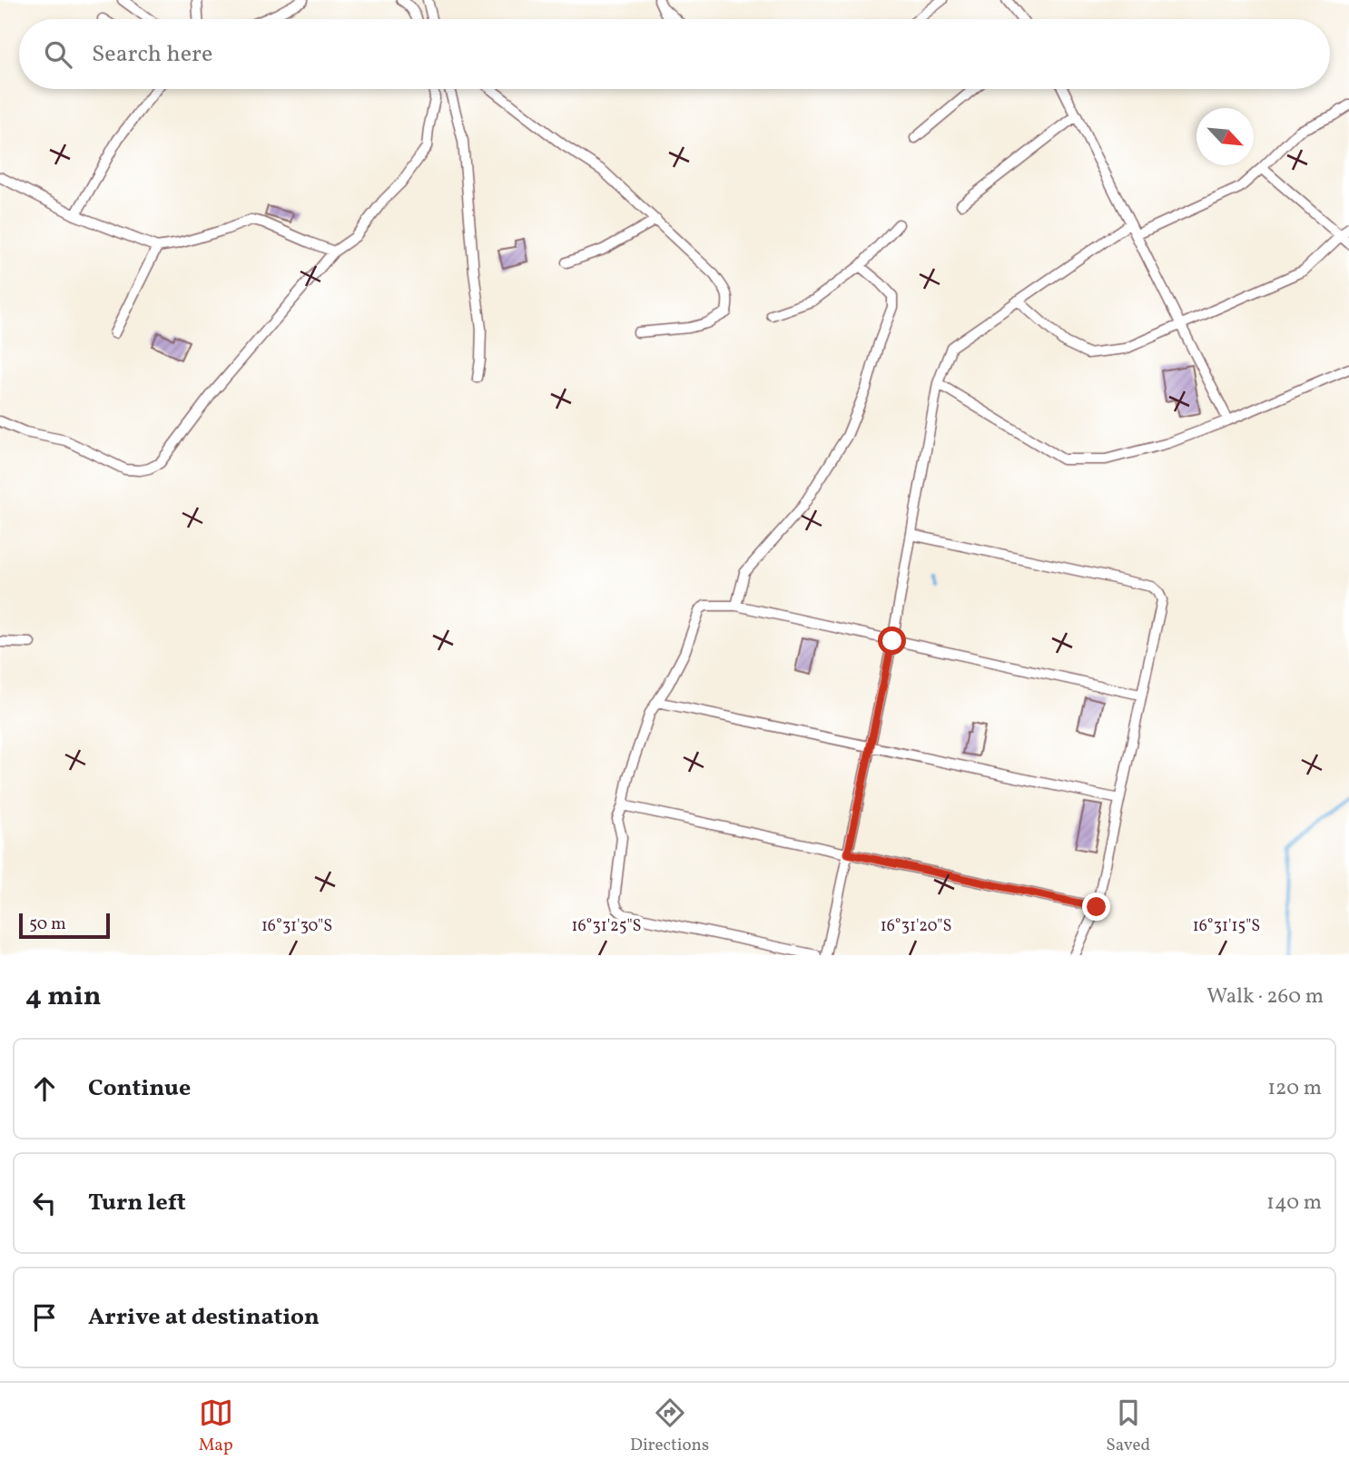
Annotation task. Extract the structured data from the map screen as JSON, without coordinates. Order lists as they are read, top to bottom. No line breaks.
{"scale_bar":"50 m","north":"bottom right","page":{"search":"Search here","scale":"50 m","heading":["4 min","Walk · 260 m"],"list":[["Continue","120 m"],["Turn left","140 m"],"Arrive at destination"],"nav":["Map","Directions","Saved"]},"coordinates":["16°31'30\"S","16°31'25\"S","16°31'20\"S","16°31'15\"S"]}
